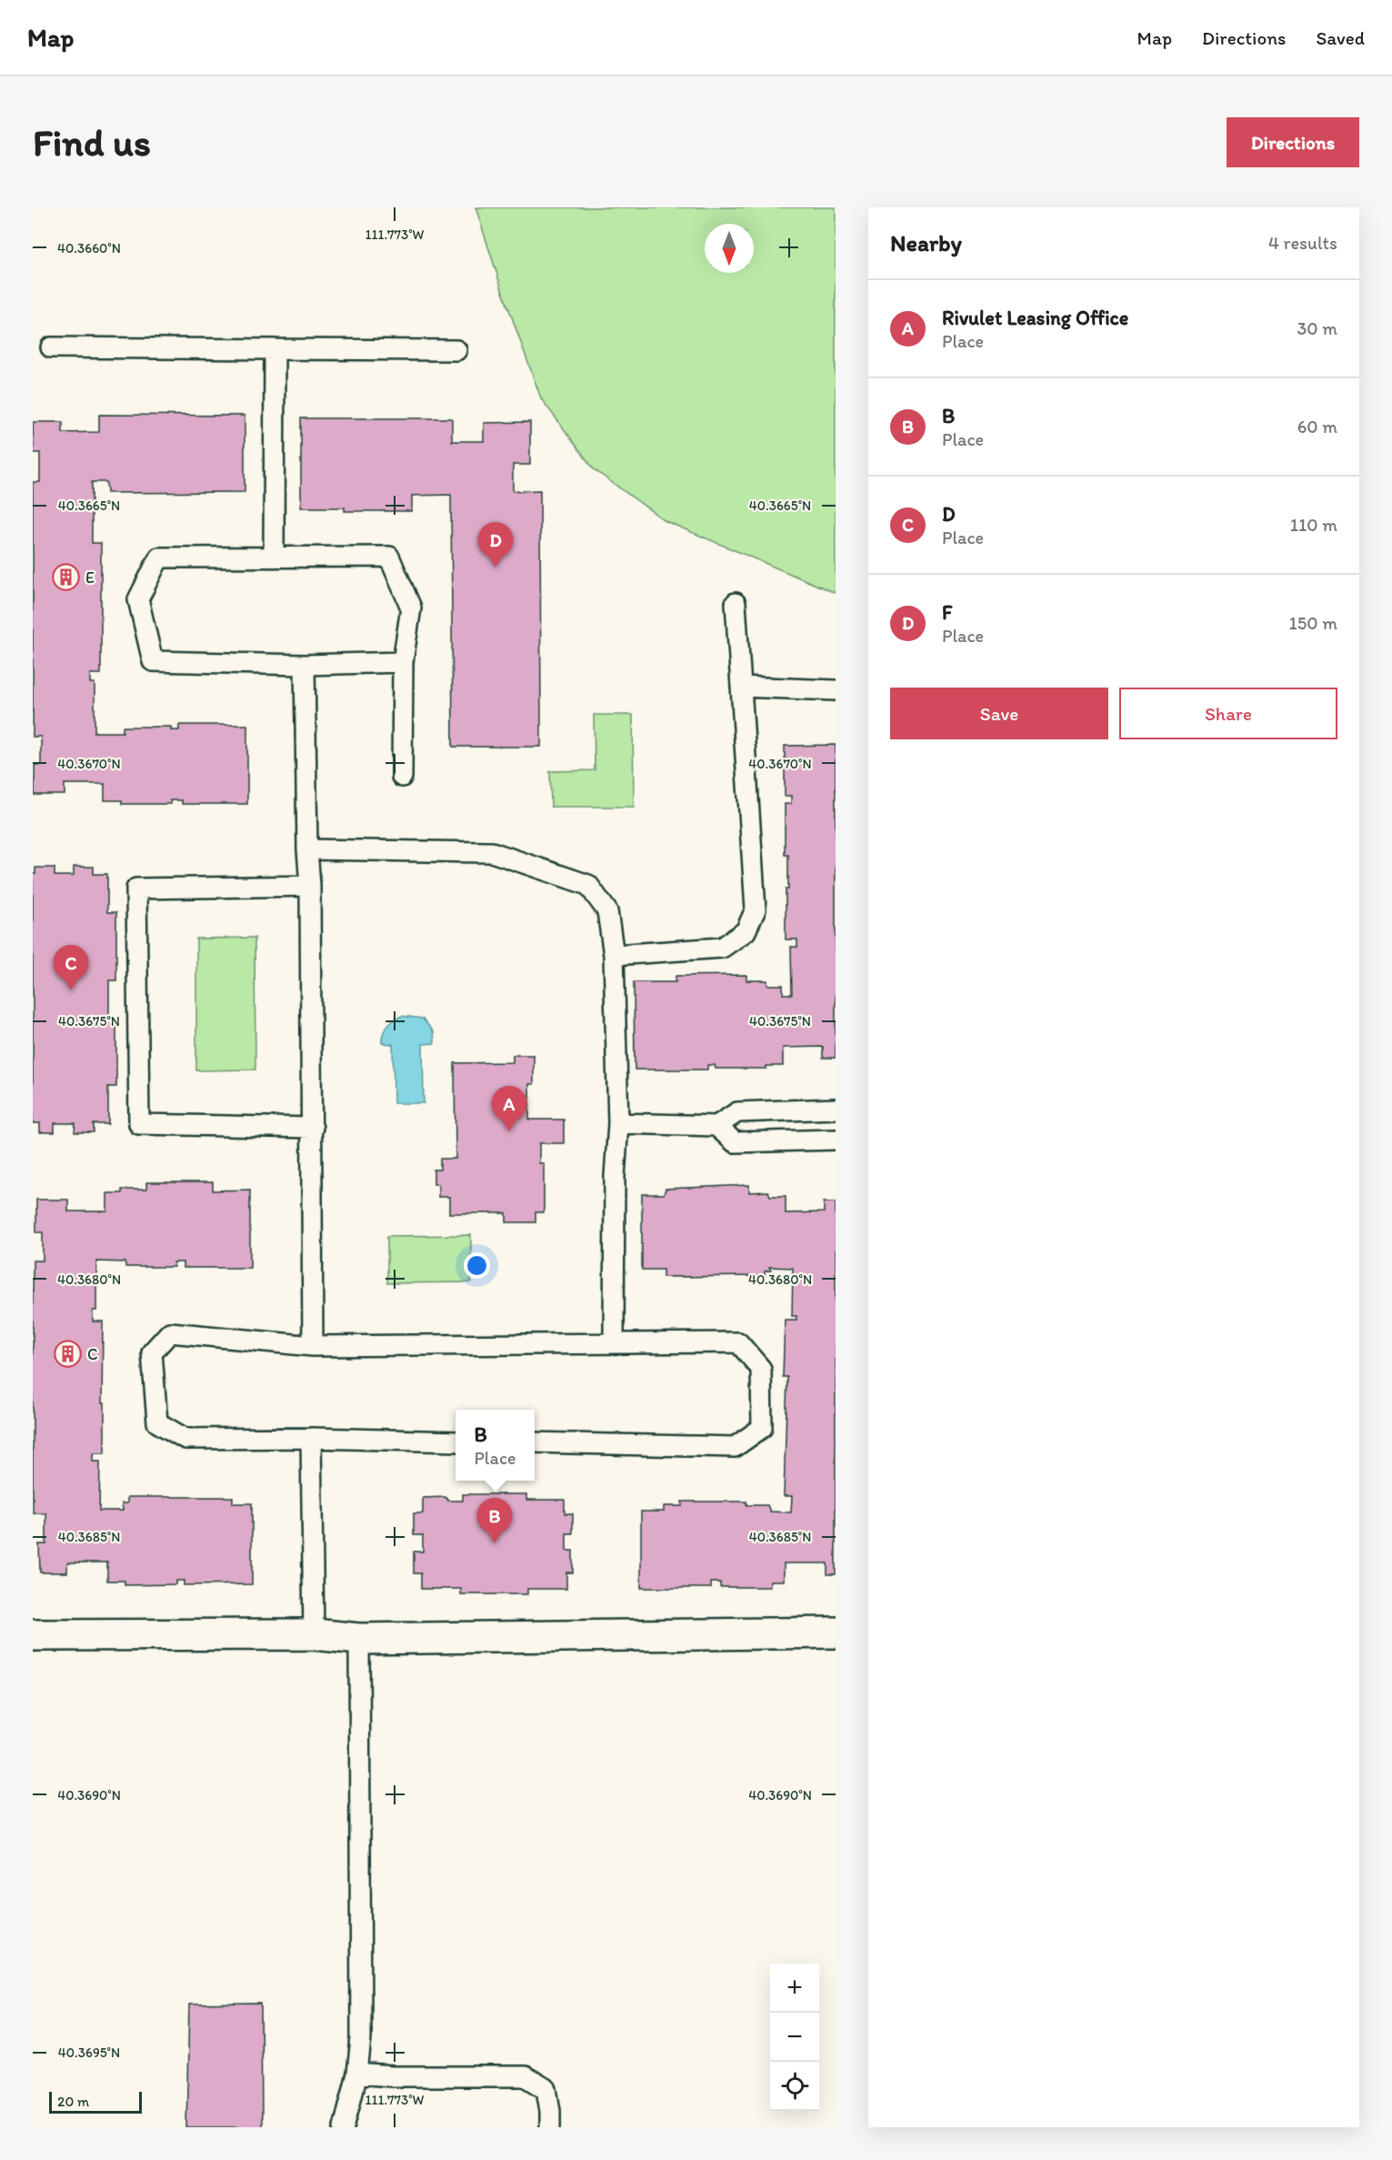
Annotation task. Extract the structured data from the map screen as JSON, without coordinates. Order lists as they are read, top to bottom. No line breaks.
{"places":{"building":["E","C"]},"scale_bar":"20 m","north":"bottom","page":{"header":"Map","nav":["Map","Directions","Saved"],"buttons":["Directions",["Save","Share"]],"title":"Find us","heading":["Nearby","4 results"],"list":[{"mark":"A","name":"Rivulet Leasing Office","note":"Place","value":"30 m"},{"mark":"B","name":"B","note":"Place","value":"60 m"},{"mark":"C","name":"D","note":"Place","value":"110 m"},{"mark":"D","name":"F","note":"Place","value":"150 m"}],"pins":["D","C","A","B"],"popup":["B","Place"],"map_buttons":["+","−"],"scale":"20 m"},"coordinates":["111.773°W","40.3660°N","40.3665°N","40.3670°N","40.3675°N","40.3680°N","40.3685°N","40.3690°N","40.3695°N"]}
